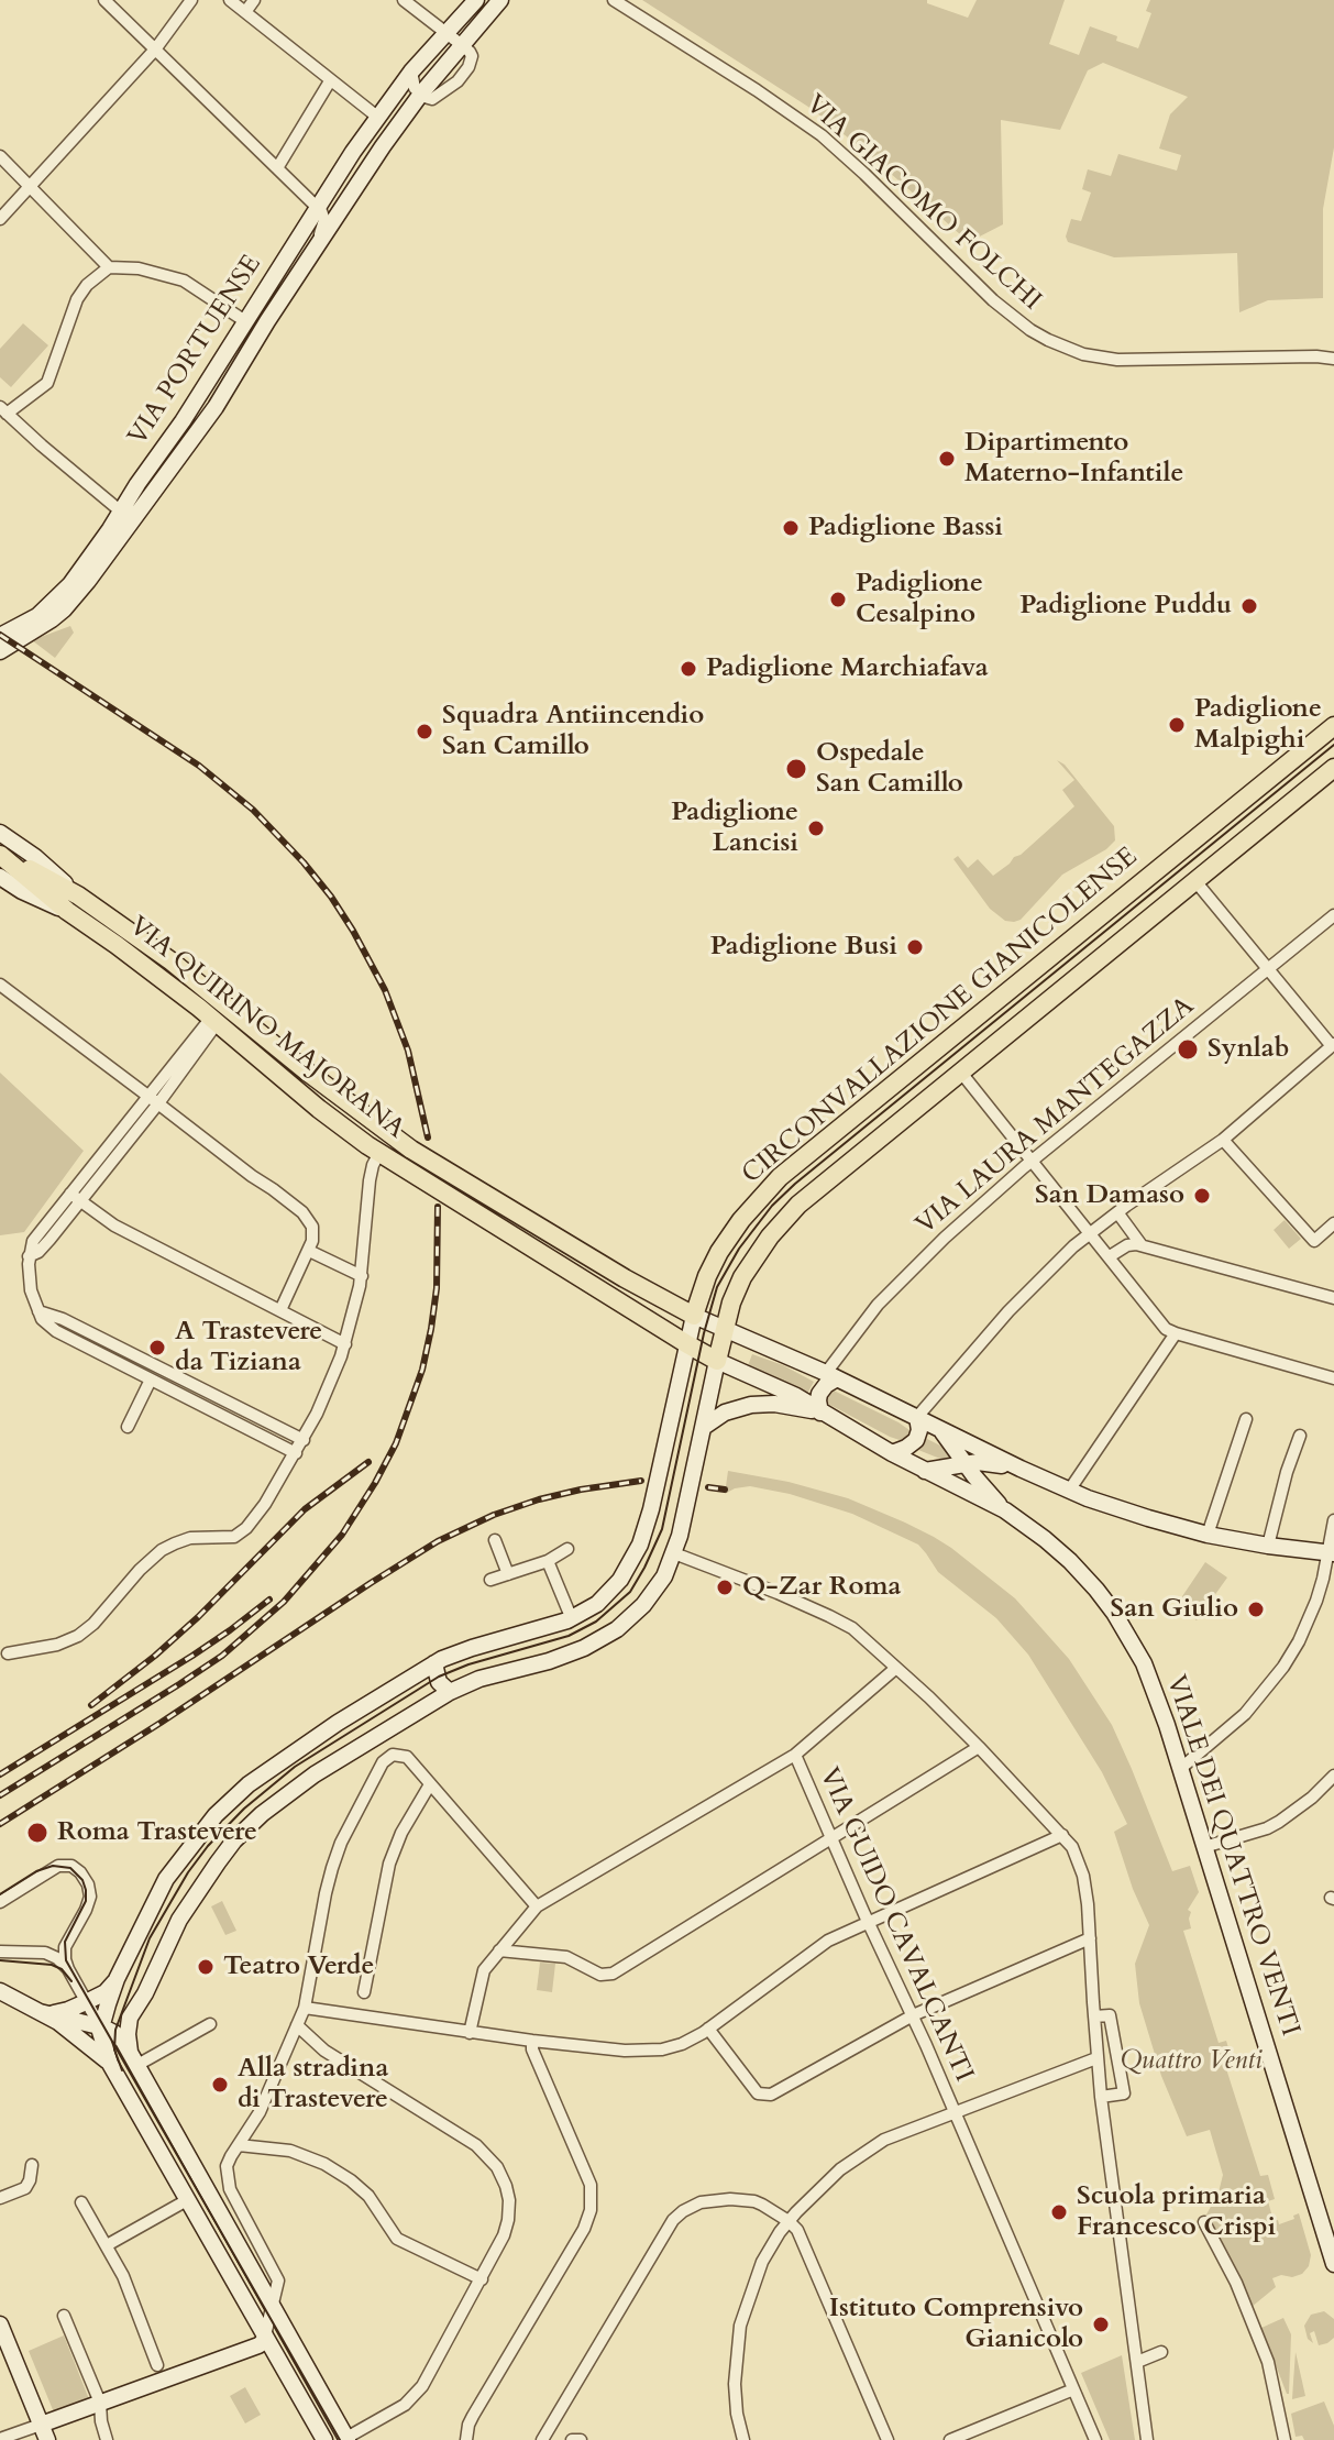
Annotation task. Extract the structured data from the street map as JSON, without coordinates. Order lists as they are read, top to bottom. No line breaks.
{"streets":{"main road":["VIA PORTUENSE","CIRCONVALLAZIONE GIANICOLENSE","VIA QUIRINO MAJORANA","VIALE DEI QUATTRO VENTI"],"street":["VIA GIACOMO FOLCHI","VIA LAURA MANTEGAZZA","VIA GUIDO CAVALCANTI"]},"crossings":[["CIRCONVALLAZIONE GIANICOLENSE","VIA QUIRINO MAJORANA"]],"parks":["Quattro Venti"],"places":["Dipartimento Materno-Infantile","Padiglione Bassi","Padiglione Cesalpino","Padiglione Puddu","Padiglione Marchiafava","Padiglione Malpighi","Squadra Antiincendio San Camillo","Ospedale San Camillo","Padiglione Lancisi","Padiglione Busi","Synlab","San Damaso","A Trastevere da Tiziana","Q-Zar Roma","San Giulio","Roma Trastevere","Teatro Verde","Alla stradina di Trastevere","Scuola primaria Francesco Crispi","Istituto Comprensivo Gianicolo"]}
